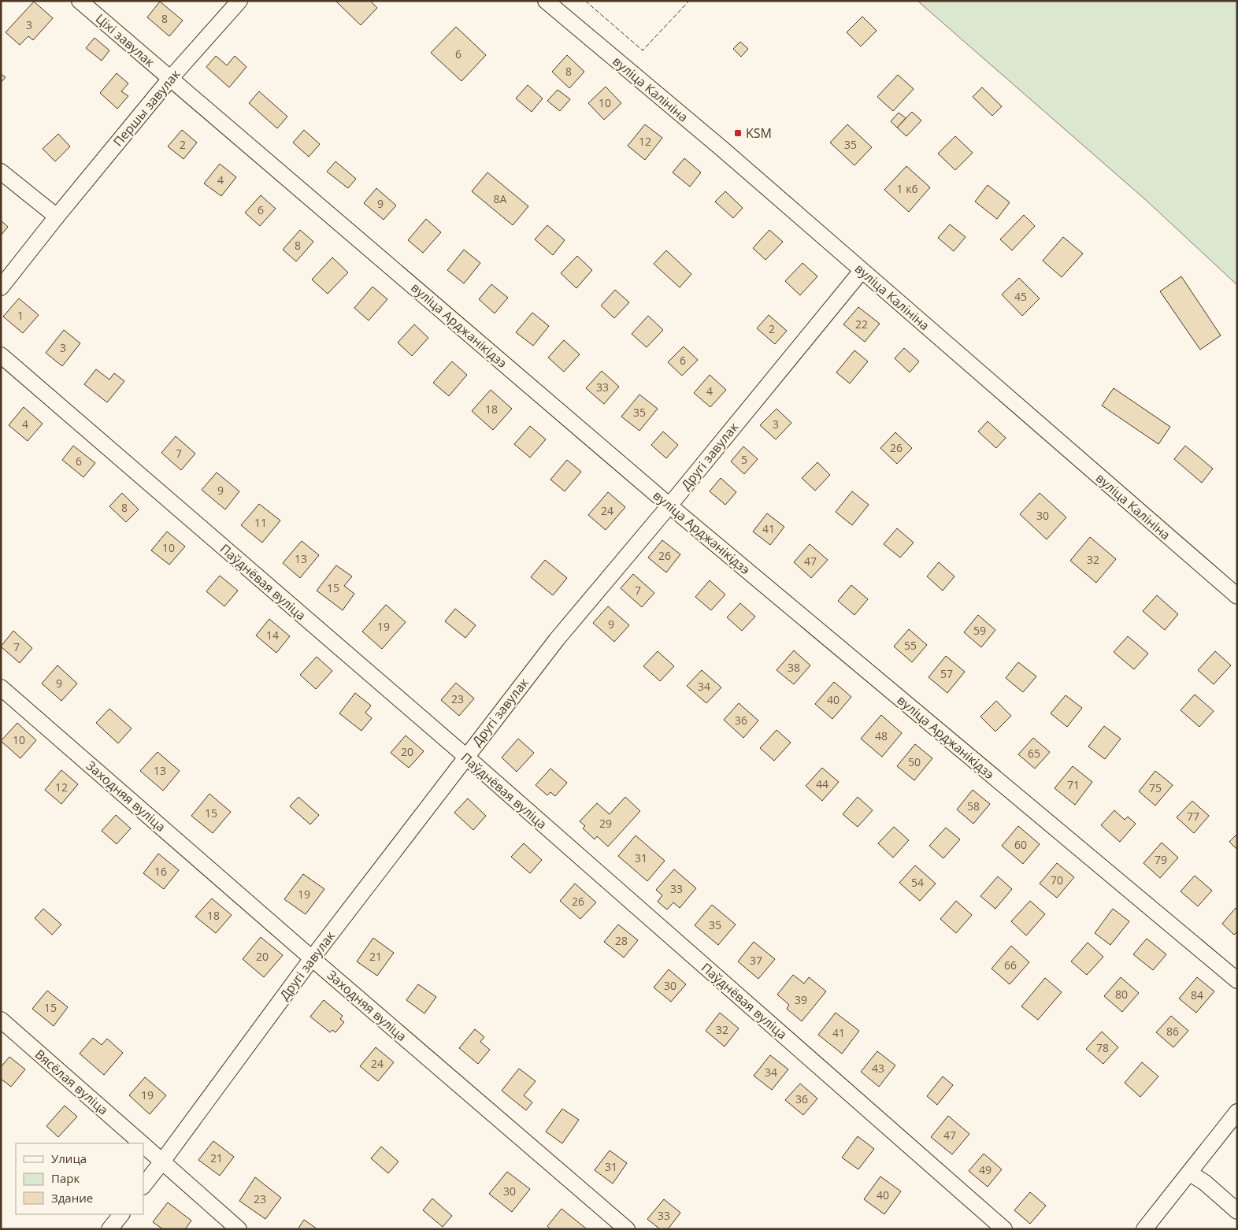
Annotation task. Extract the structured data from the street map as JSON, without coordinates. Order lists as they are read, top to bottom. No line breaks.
{"streets":{"street":["Ціхі завулак","вуліца Калініна","Першы завулак","вуліца Арджанікідзэ","Другі завулак","Паўднёвая вуліца","Заходняя вуліца","Вясёлая вуліца"]},"crossings":[["Ціхі завулак","Першы завулак"],["Ціхі завулак","вуліца Арджанікідзэ"],["вуліца Калініна","Другі завулак"],["Першы завулак","вуліца Арджанікідзэ"],["вуліца Арджанікідзэ","Другі завулак"],["Другі завулак","Паўднёвая вуліца"],["Другі завулак","Заходняя вуліца"],["Другі завулак","Вясёлая вуліца"]],"places":{"transit":["KSM"]},"house_numbers":["8","3","6","8","10","12","2","35","4","1 к6","8А","9","6","8","45","1","22","2","3","6","33","4","18","35","4","3","26","7","5","6","9","8","24","30","11","41","10","26","13","32","47","15","7","9","19","59","14","55","7","38","57","9","34","23","40","36","48","10","20","65","50","13","44","71","12","75","58","15","77","29","60","31","79","16","70","54","33","19","26","18","35","28","20","21","37","66","30","80","84","39","15","32","86","41","78","24","43","34","19","36","47","21","31","49","30","40","23","33"],"legend":["Улица","Парк","Здание"]}
